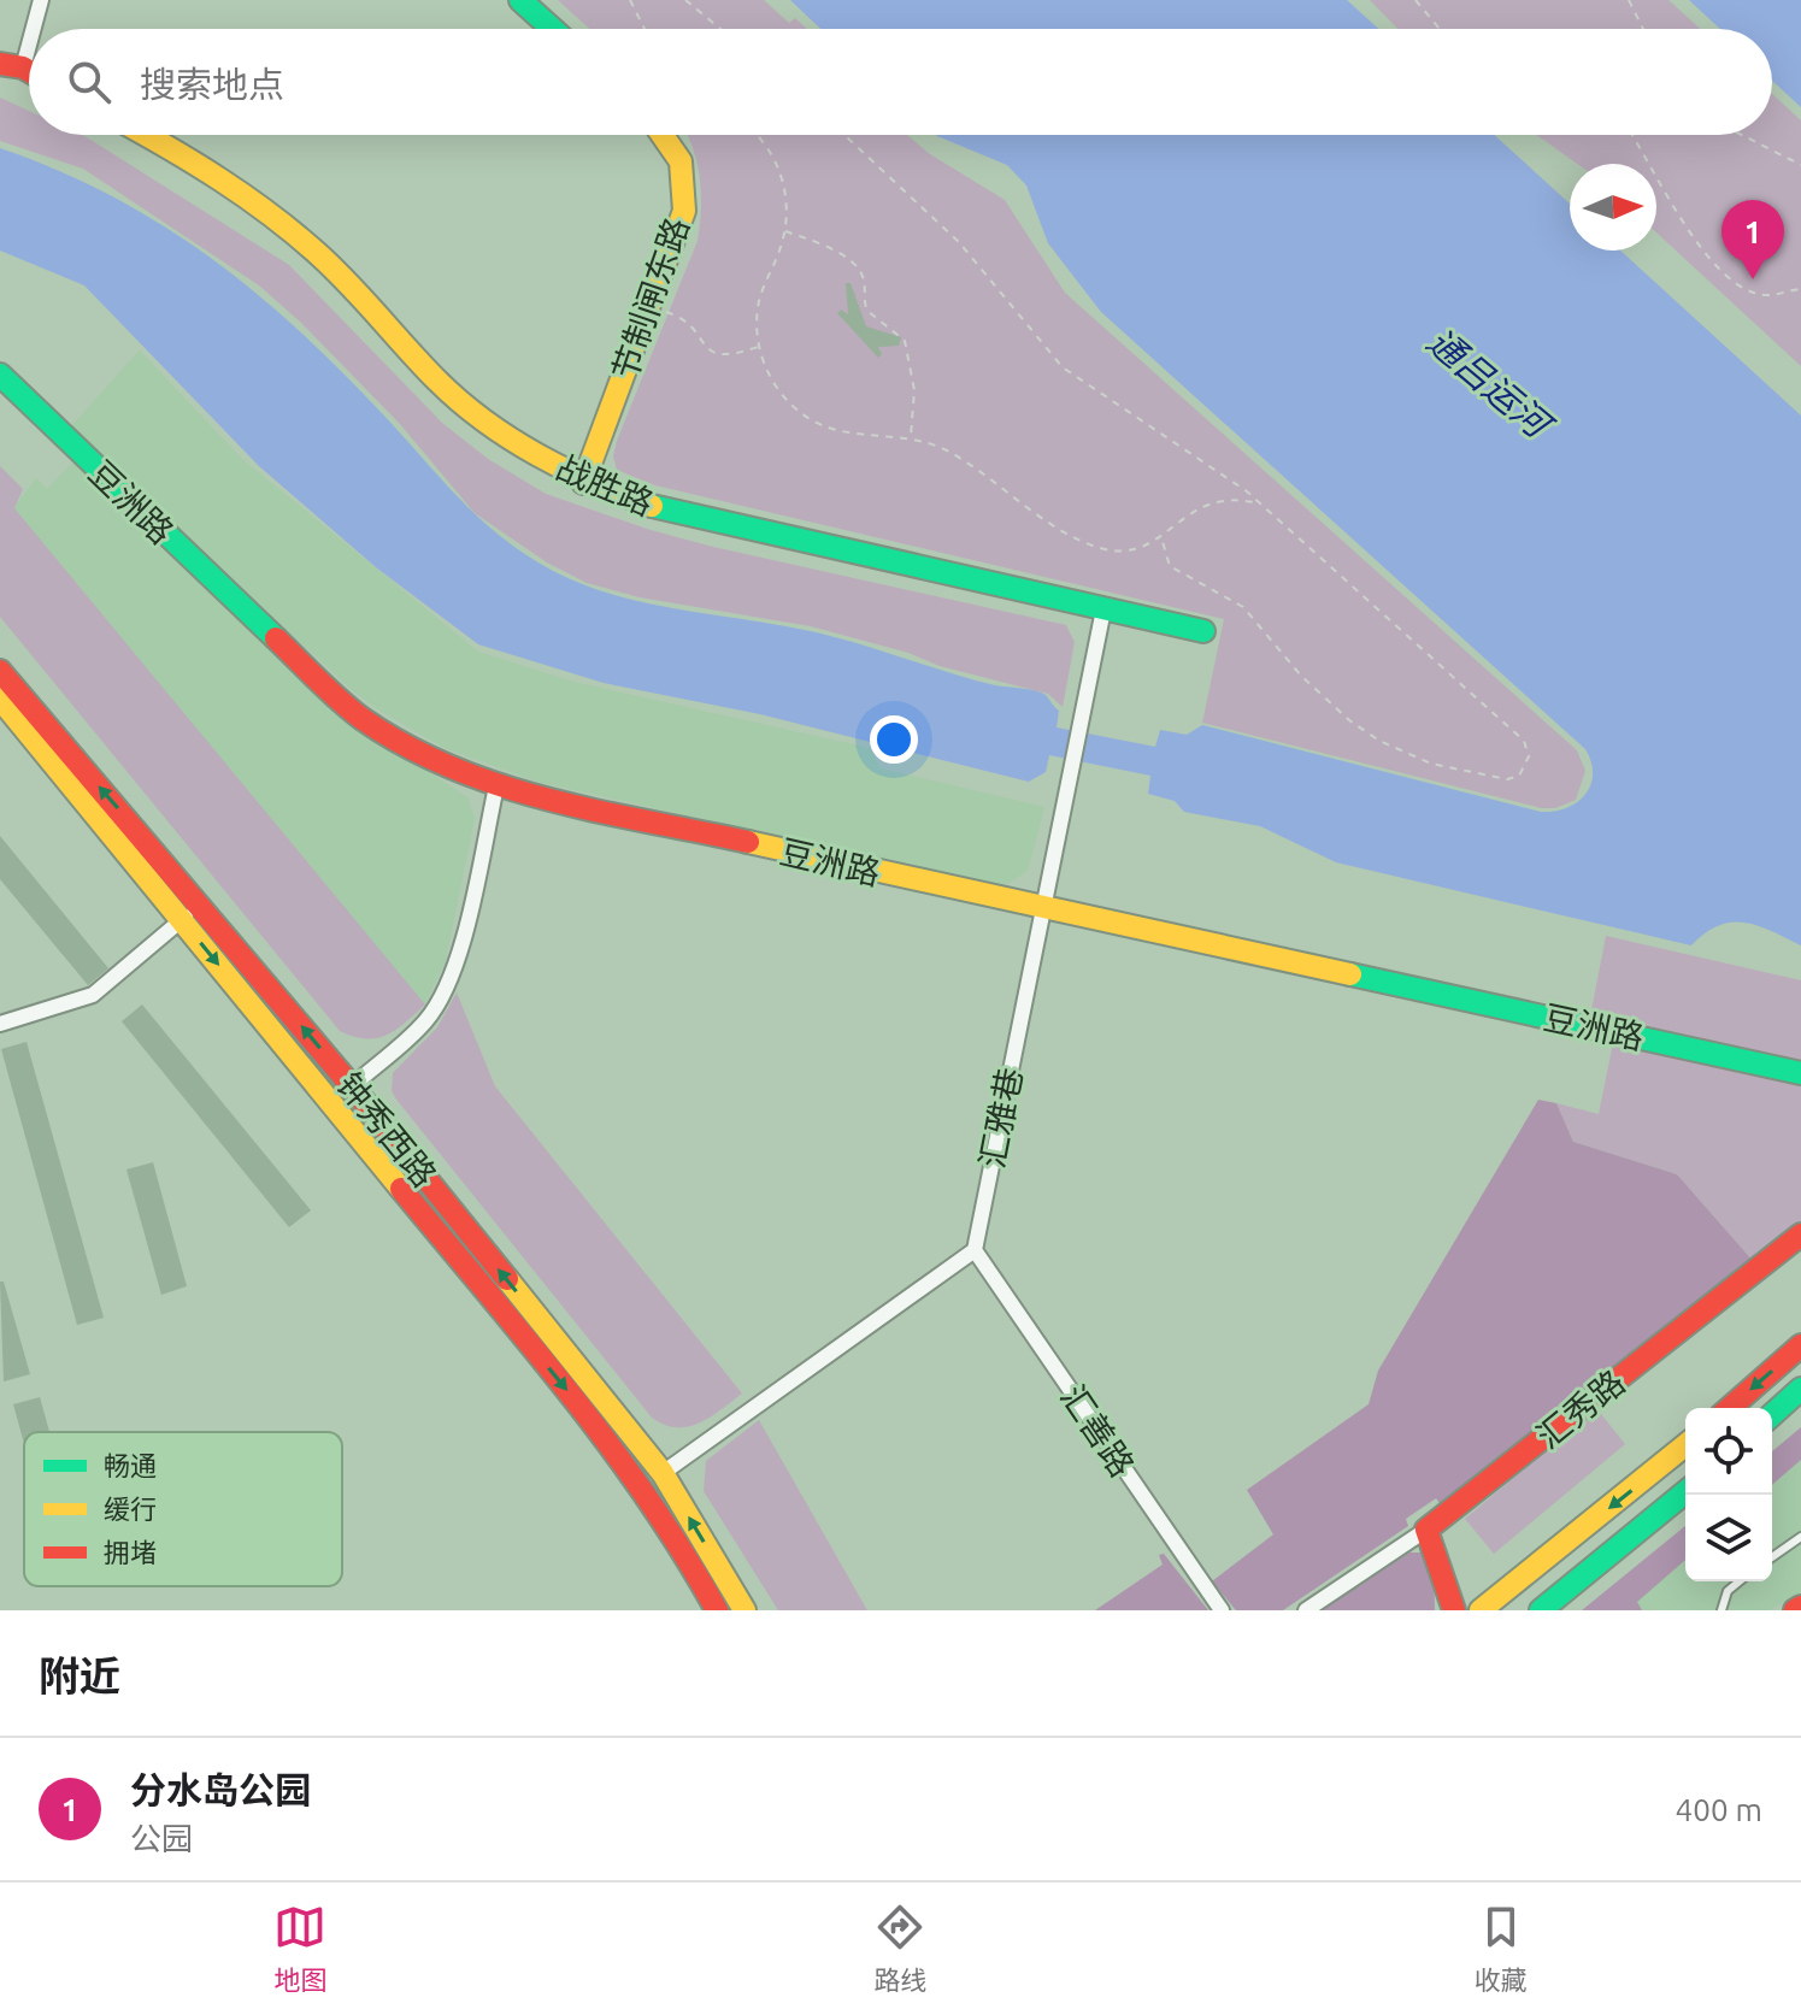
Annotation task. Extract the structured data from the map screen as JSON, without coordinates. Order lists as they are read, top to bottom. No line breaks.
{"streets":{"street":["节制闸东路","战胜路","豆洲路","汇雅巷","钟秀西路","汇秀路","汇善路"]},"crossings":[["节制闸东路","战胜路"],["战胜路","汇雅巷"],["豆洲路","汇雅巷"],["汇雅巷","汇善路"]],"water":["通吕运河"],"legend":["畅通","缓行","拥堵"],"north":"right","page":{"search":"搜索地点","pins":"1","heading":"附近","list":[{"mark":"1","name":"分水岛公园","note":"公园","value":"400 m"}],"nav":["地图","路线","收藏"]}}
